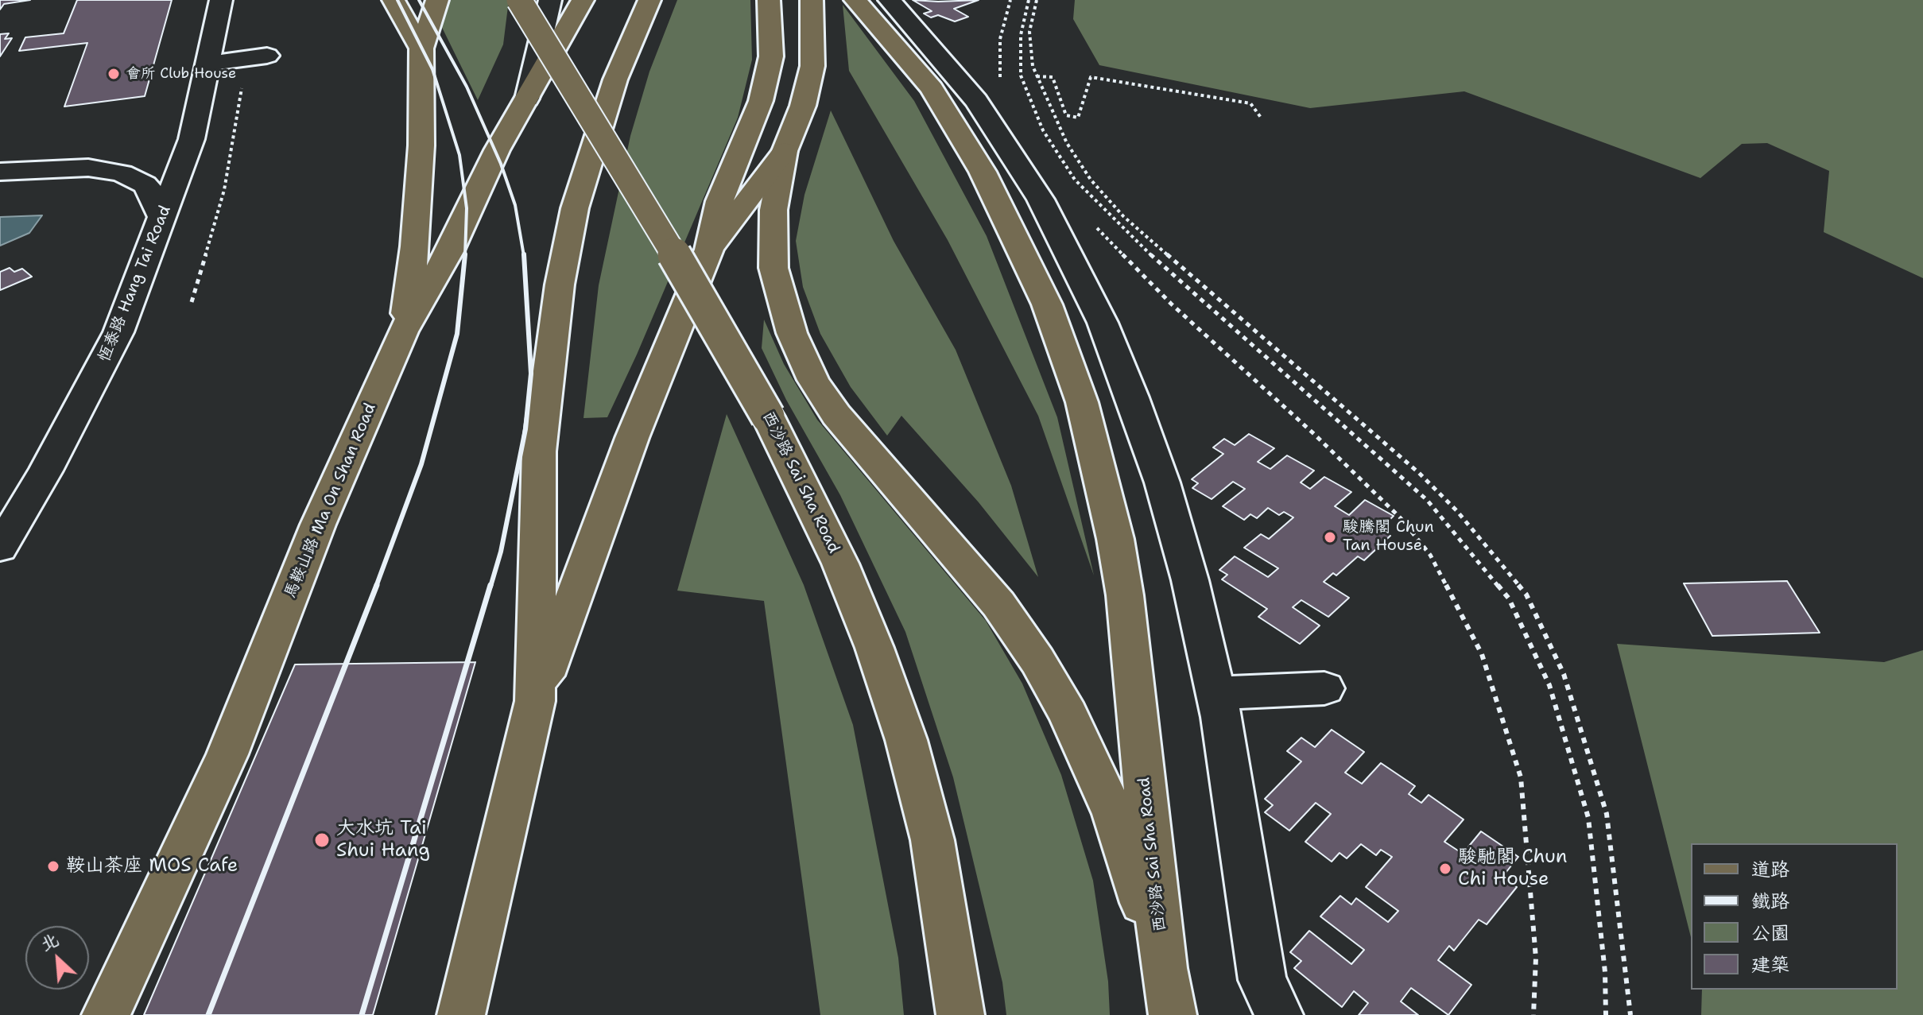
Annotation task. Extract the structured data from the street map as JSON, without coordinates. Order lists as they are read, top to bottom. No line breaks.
{"streets":{"main road":["西沙路 Sai Sha Road","馬鞍山路 Ma On Shan Road"],"street":["恆泰路 Hang Tai Road"]},"places":["會所 Club House","駿騰閣 Chun Tan House","大水坑 Tai Shui Hang","鞍山茶座 MOS Cafe","駿馳閣 Chun Chi House"],"legend":["道路","鐵路","公園","建築"],"north":"top left"}
